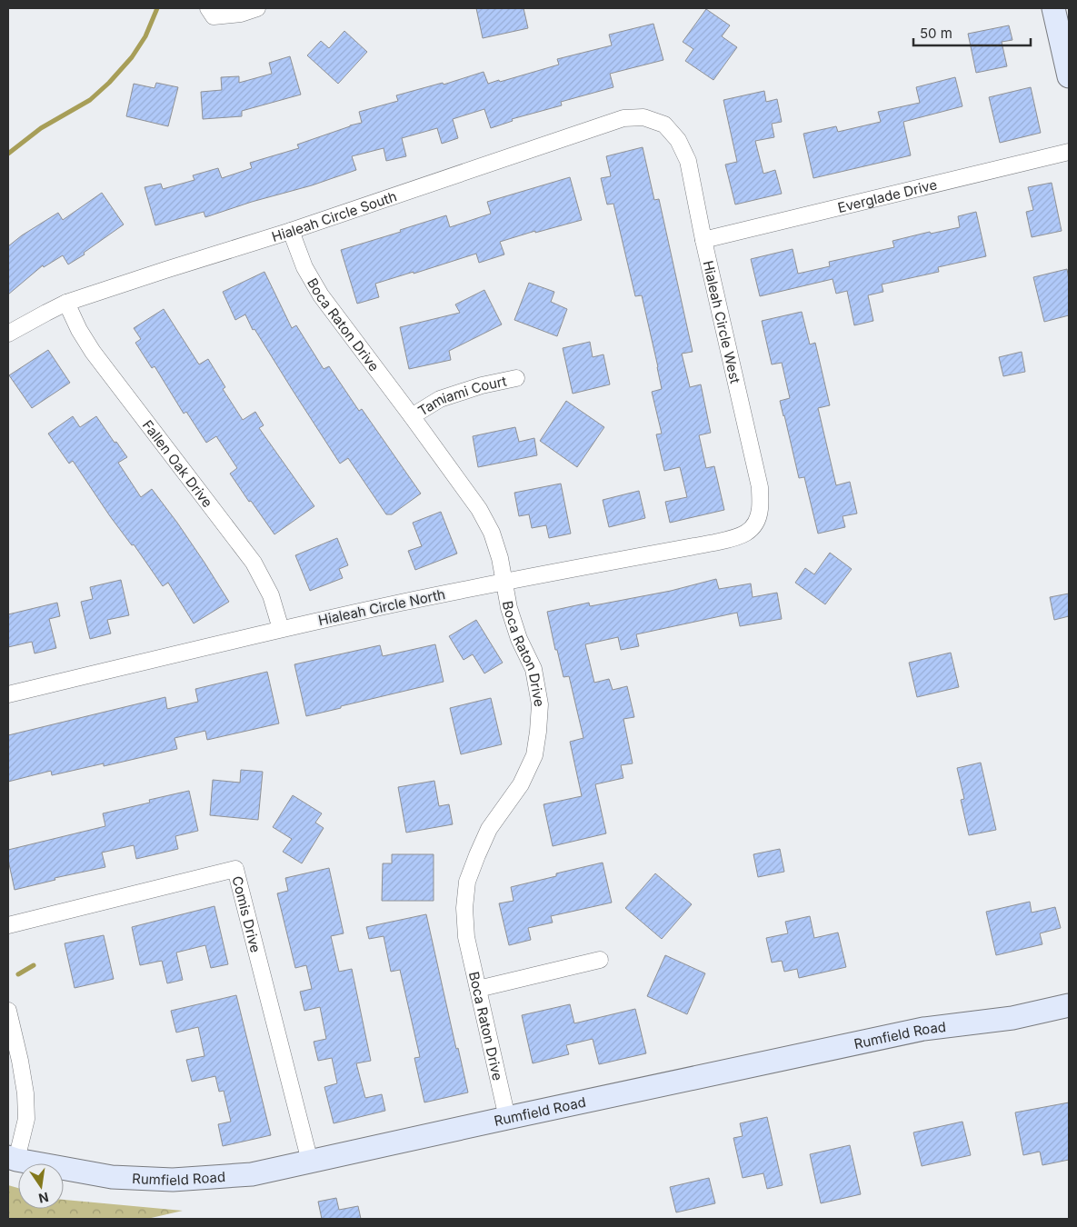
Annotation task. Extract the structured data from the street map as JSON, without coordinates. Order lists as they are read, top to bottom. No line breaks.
{"streets":{"main road":["Rumfield Road"],"street":["Everglade Drive","Hialeah Circle South","Hialeah Circle West","Boca Raton Drive","Tamiami Court","Fallen Oak Drive","Hialeah Circle North","Comis Drive"]},"crossings":[["Everglade Drive","Hialeah Circle West"],["Hialeah Circle South","Hialeah Circle West"],["Hialeah Circle South","Boca Raton Drive"],["Hialeah Circle South","Fallen Oak Drive"],["Hialeah Circle West","Hialeah Circle North"],["Boca Raton Drive","Tamiami Court"],["Boca Raton Drive","Hialeah Circle North"],["Boca Raton Drive","Rumfield Road"],["Fallen Oak Drive","Hialeah Circle North"],["Comis Drive","Rumfield Road"]],"scale_bar":"50 m","north":"bottom"}
